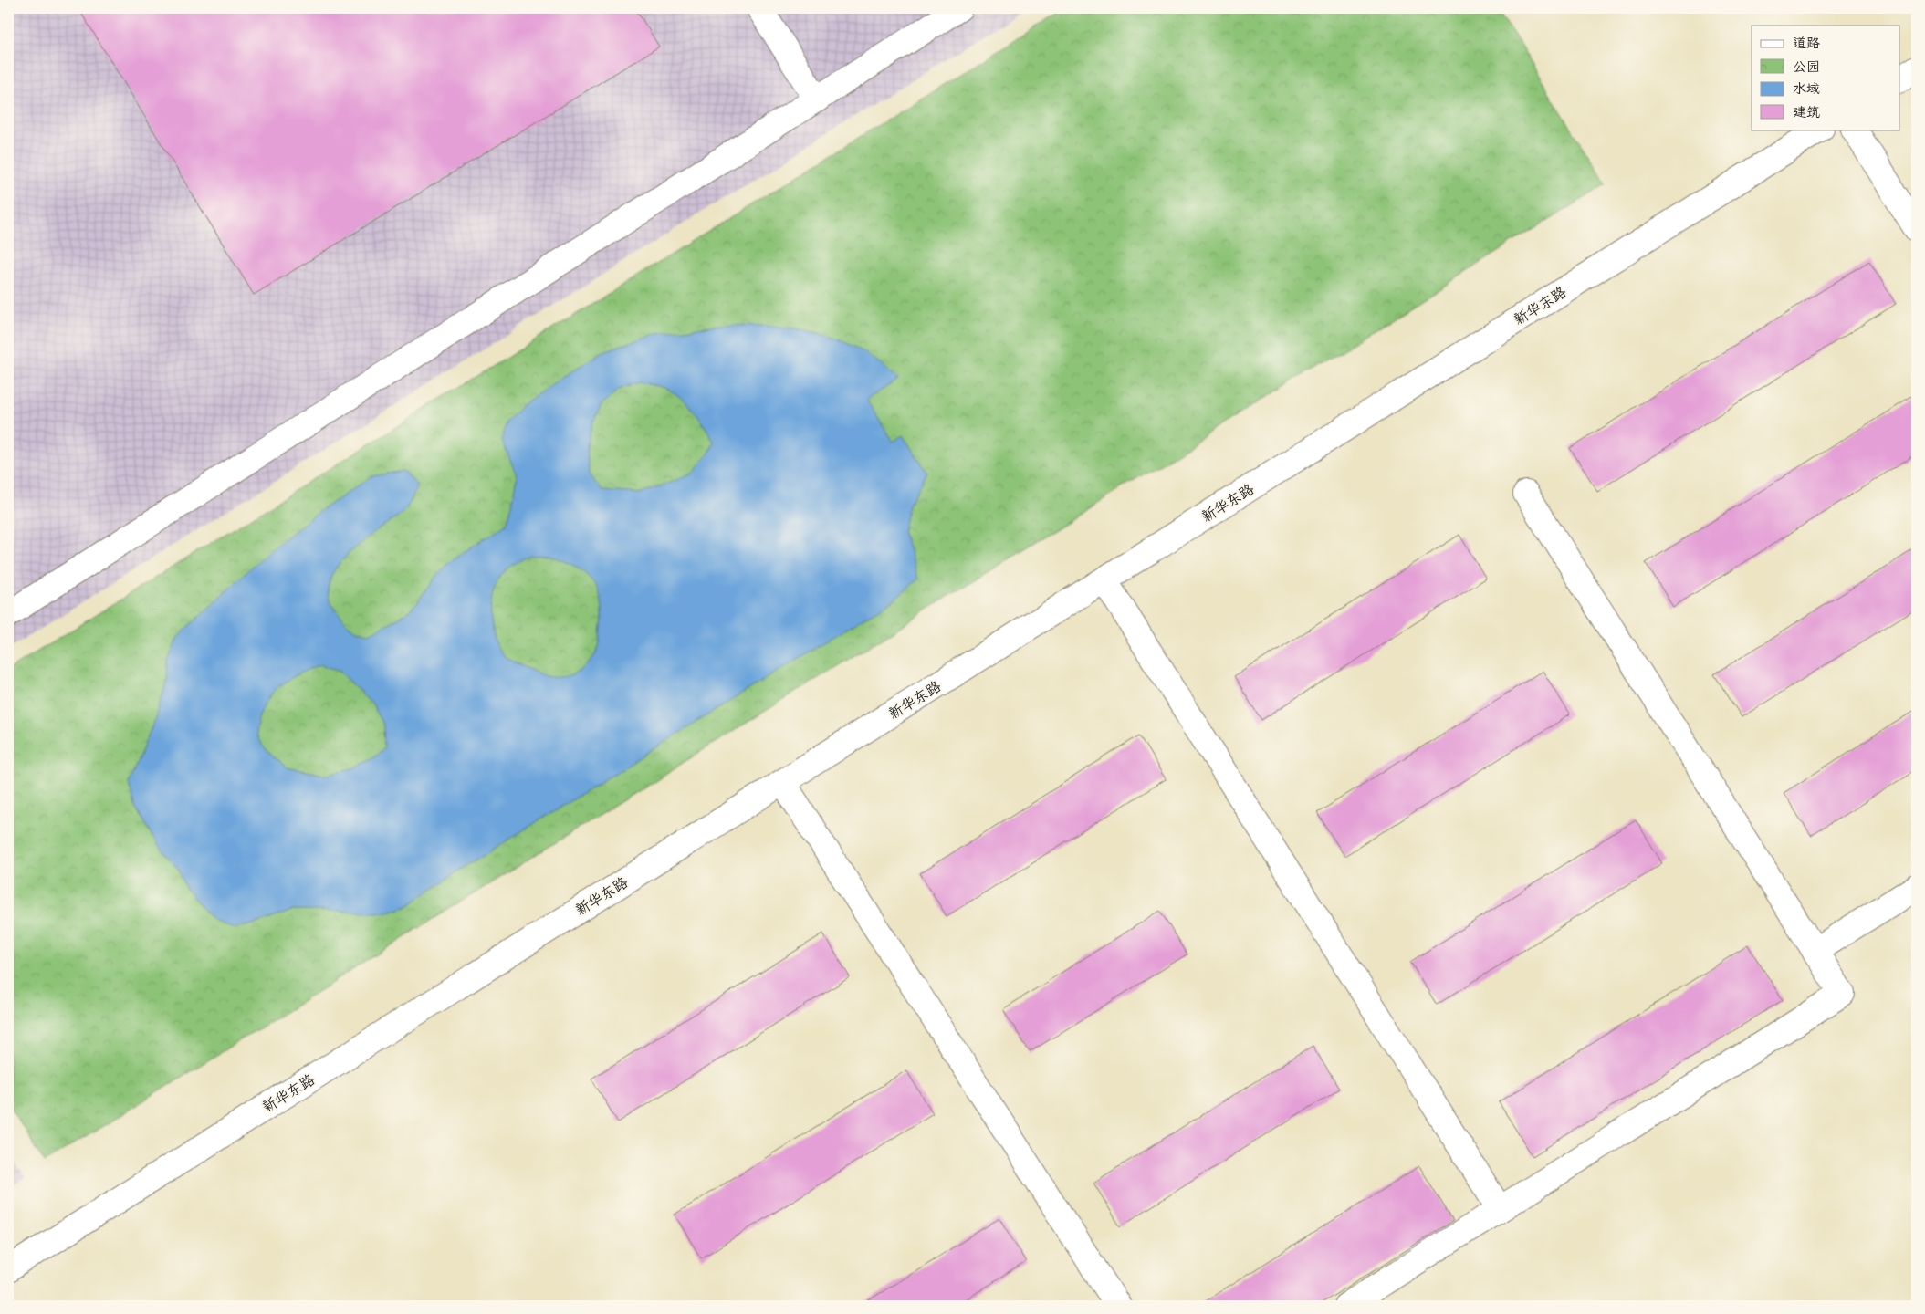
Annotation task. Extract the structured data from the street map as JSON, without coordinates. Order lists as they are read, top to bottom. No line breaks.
{"streets":{"main road":["新华东路"]},"legend":["道路","公园","水域","建筑"]}
